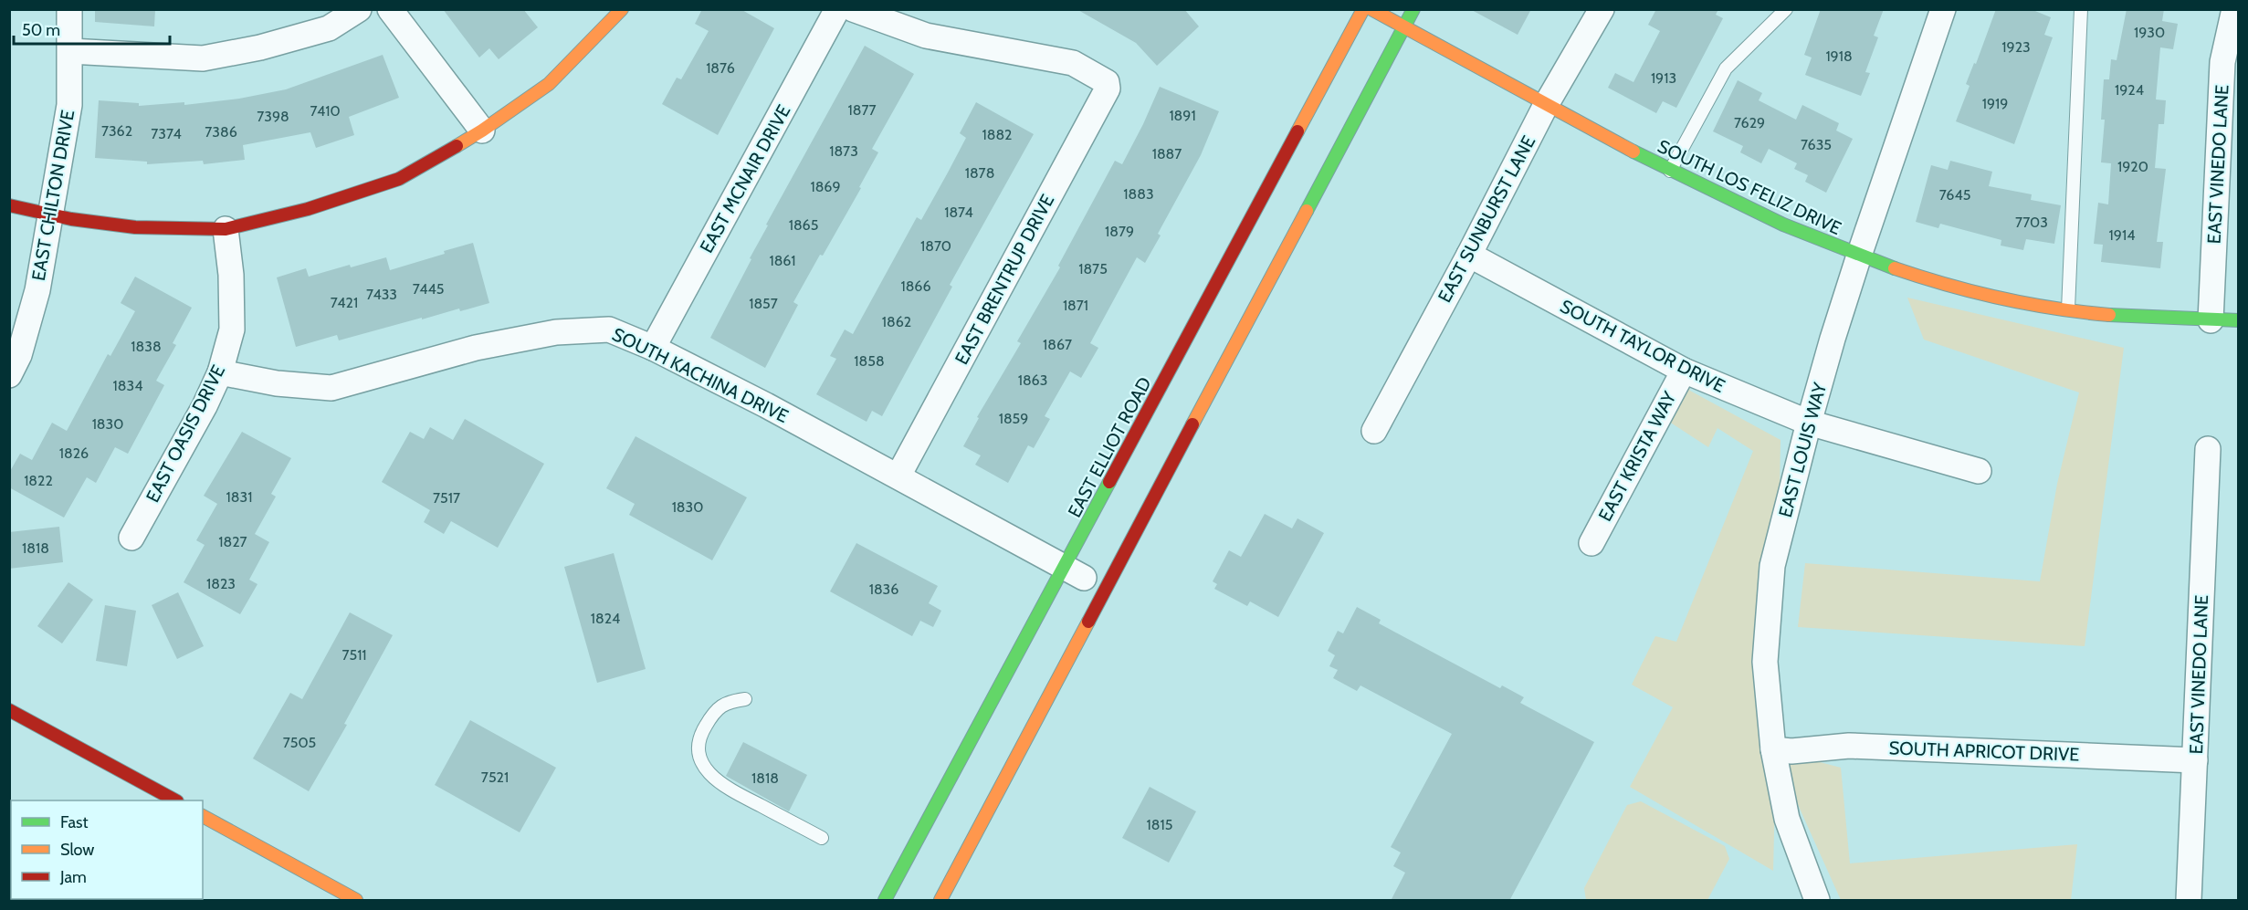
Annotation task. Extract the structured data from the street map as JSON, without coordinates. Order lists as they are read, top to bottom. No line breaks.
{"streets":{"main road":["SOUTH LOS FELIZ DRIVE","EAST ELLIOT ROAD"],"street":["EAST VINEDO LANE","EAST MCNAIR DRIVE","EAST CHILTON DRIVE","EAST SUNBURST LANE","EAST BRENTRUP DRIVE","SOUTH TAYLOR DRIVE","SOUTH KACHINA DRIVE","EAST OASIS DRIVE","EAST LOUIS WAY","EAST KRISTA WAY","SOUTH APRICOT DRIVE"]},"crossings":[["EAST VINEDO LANE","SOUTH LOS FELIZ DRIVE"],["EAST VINEDO LANE","SOUTH APRICOT DRIVE"],["EAST MCNAIR DRIVE","SOUTH KACHINA DRIVE"],["SOUTH LOS FELIZ DRIVE","EAST SUNBURST LANE"],["SOUTH LOS FELIZ DRIVE","EAST LOUIS WAY"],["EAST SUNBURST LANE","SOUTH TAYLOR DRIVE"],["EAST BRENTRUP DRIVE","SOUTH KACHINA DRIVE"],["SOUTH TAYLOR DRIVE","EAST LOUIS WAY"],["SOUTH TAYLOR DRIVE","EAST KRISTA WAY"],["SOUTH KACHINA DRIVE","EAST OASIS DRIVE"],["SOUTH KACHINA DRIVE","EAST ELLIOT ROAD"],["EAST LOUIS WAY","SOUTH APRICOT DRIVE"]],"house_numbers":["1930","1923","1918","1876","1913","1924","1919","1877","7410","1891","7398","7629","7362","7386","7374","1882","7635","1873","1887","1920","1878","1869","1883","7645","1874","7703","1865","1879","1914","1870","1861","1875","1866","7445","7433","7421","1857","1871","1862","1867","1838","1858","1863","1834","1859","1830","1826","1822","1831","7517","1830","1827","1818","1823","1836","1824","7511","7505","7521","1818","1815"],"legend":["Fast","Slow","Jam"],"scale_bar":"50 m"}
